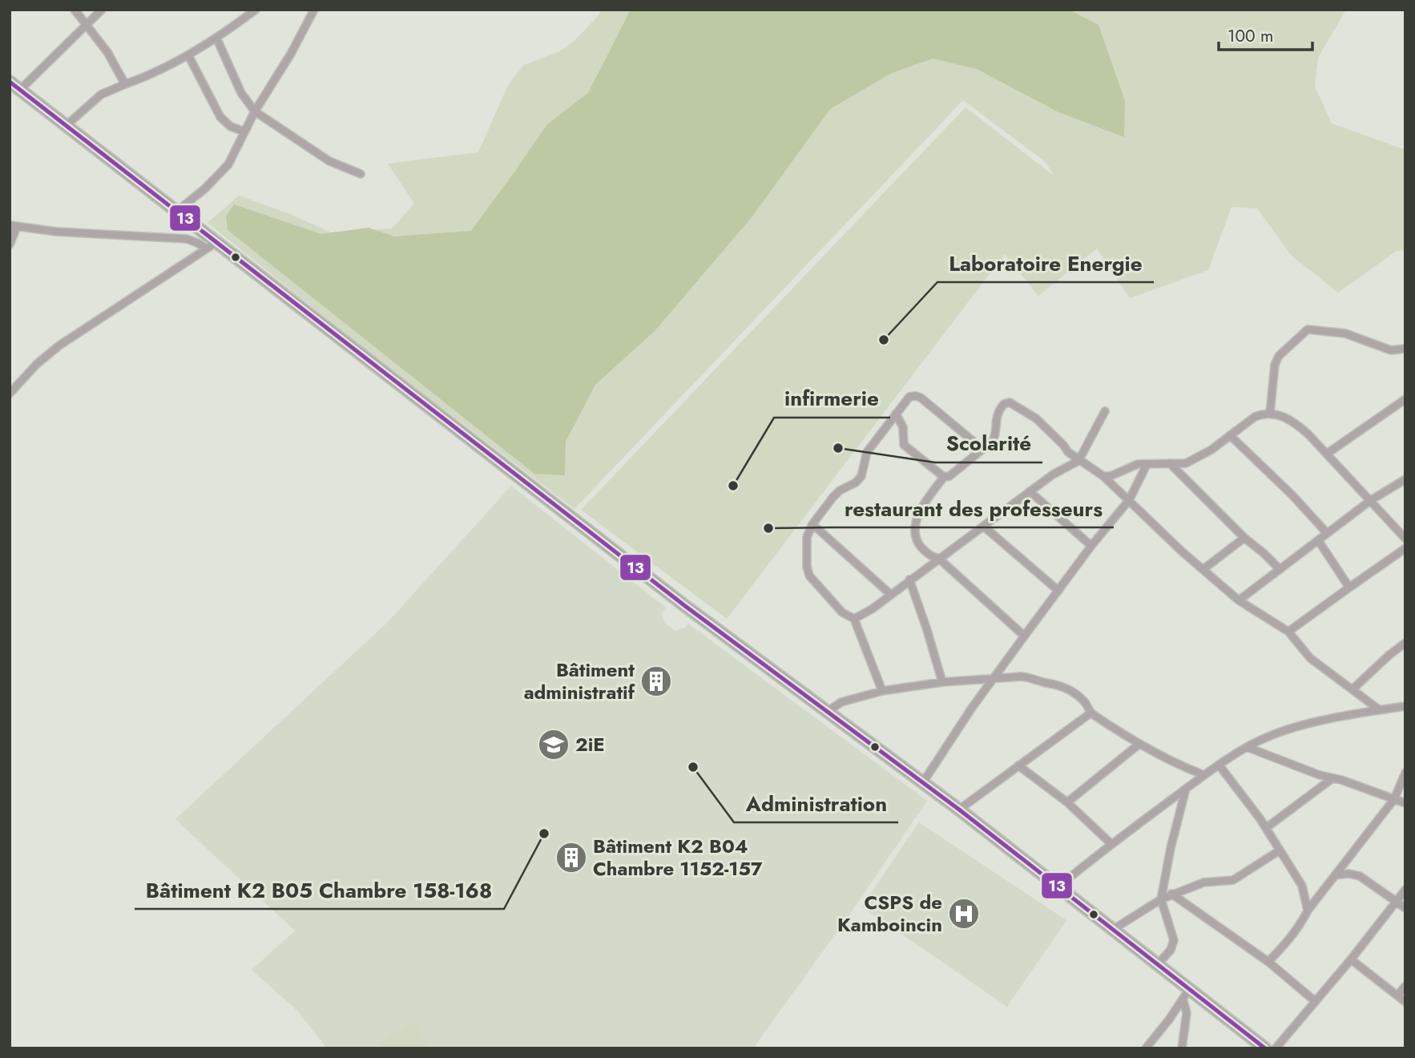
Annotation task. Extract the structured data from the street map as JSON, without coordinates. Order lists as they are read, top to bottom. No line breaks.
{"places":{"other":["Laboratoire Energie","Scolarité","infirmerie","restaurant des professeurs","Administration","Bâtiment K2 B05 Chambre 158-168"],"building":["Bâtiment administratif","Bâtiment K2 B04 Chambre 1152-157"],"school or university":["2iE"],"hospital":["CSPS de Kamboincin"]},"lines":["transit line 13"],"scale_bar":"100 m"}
